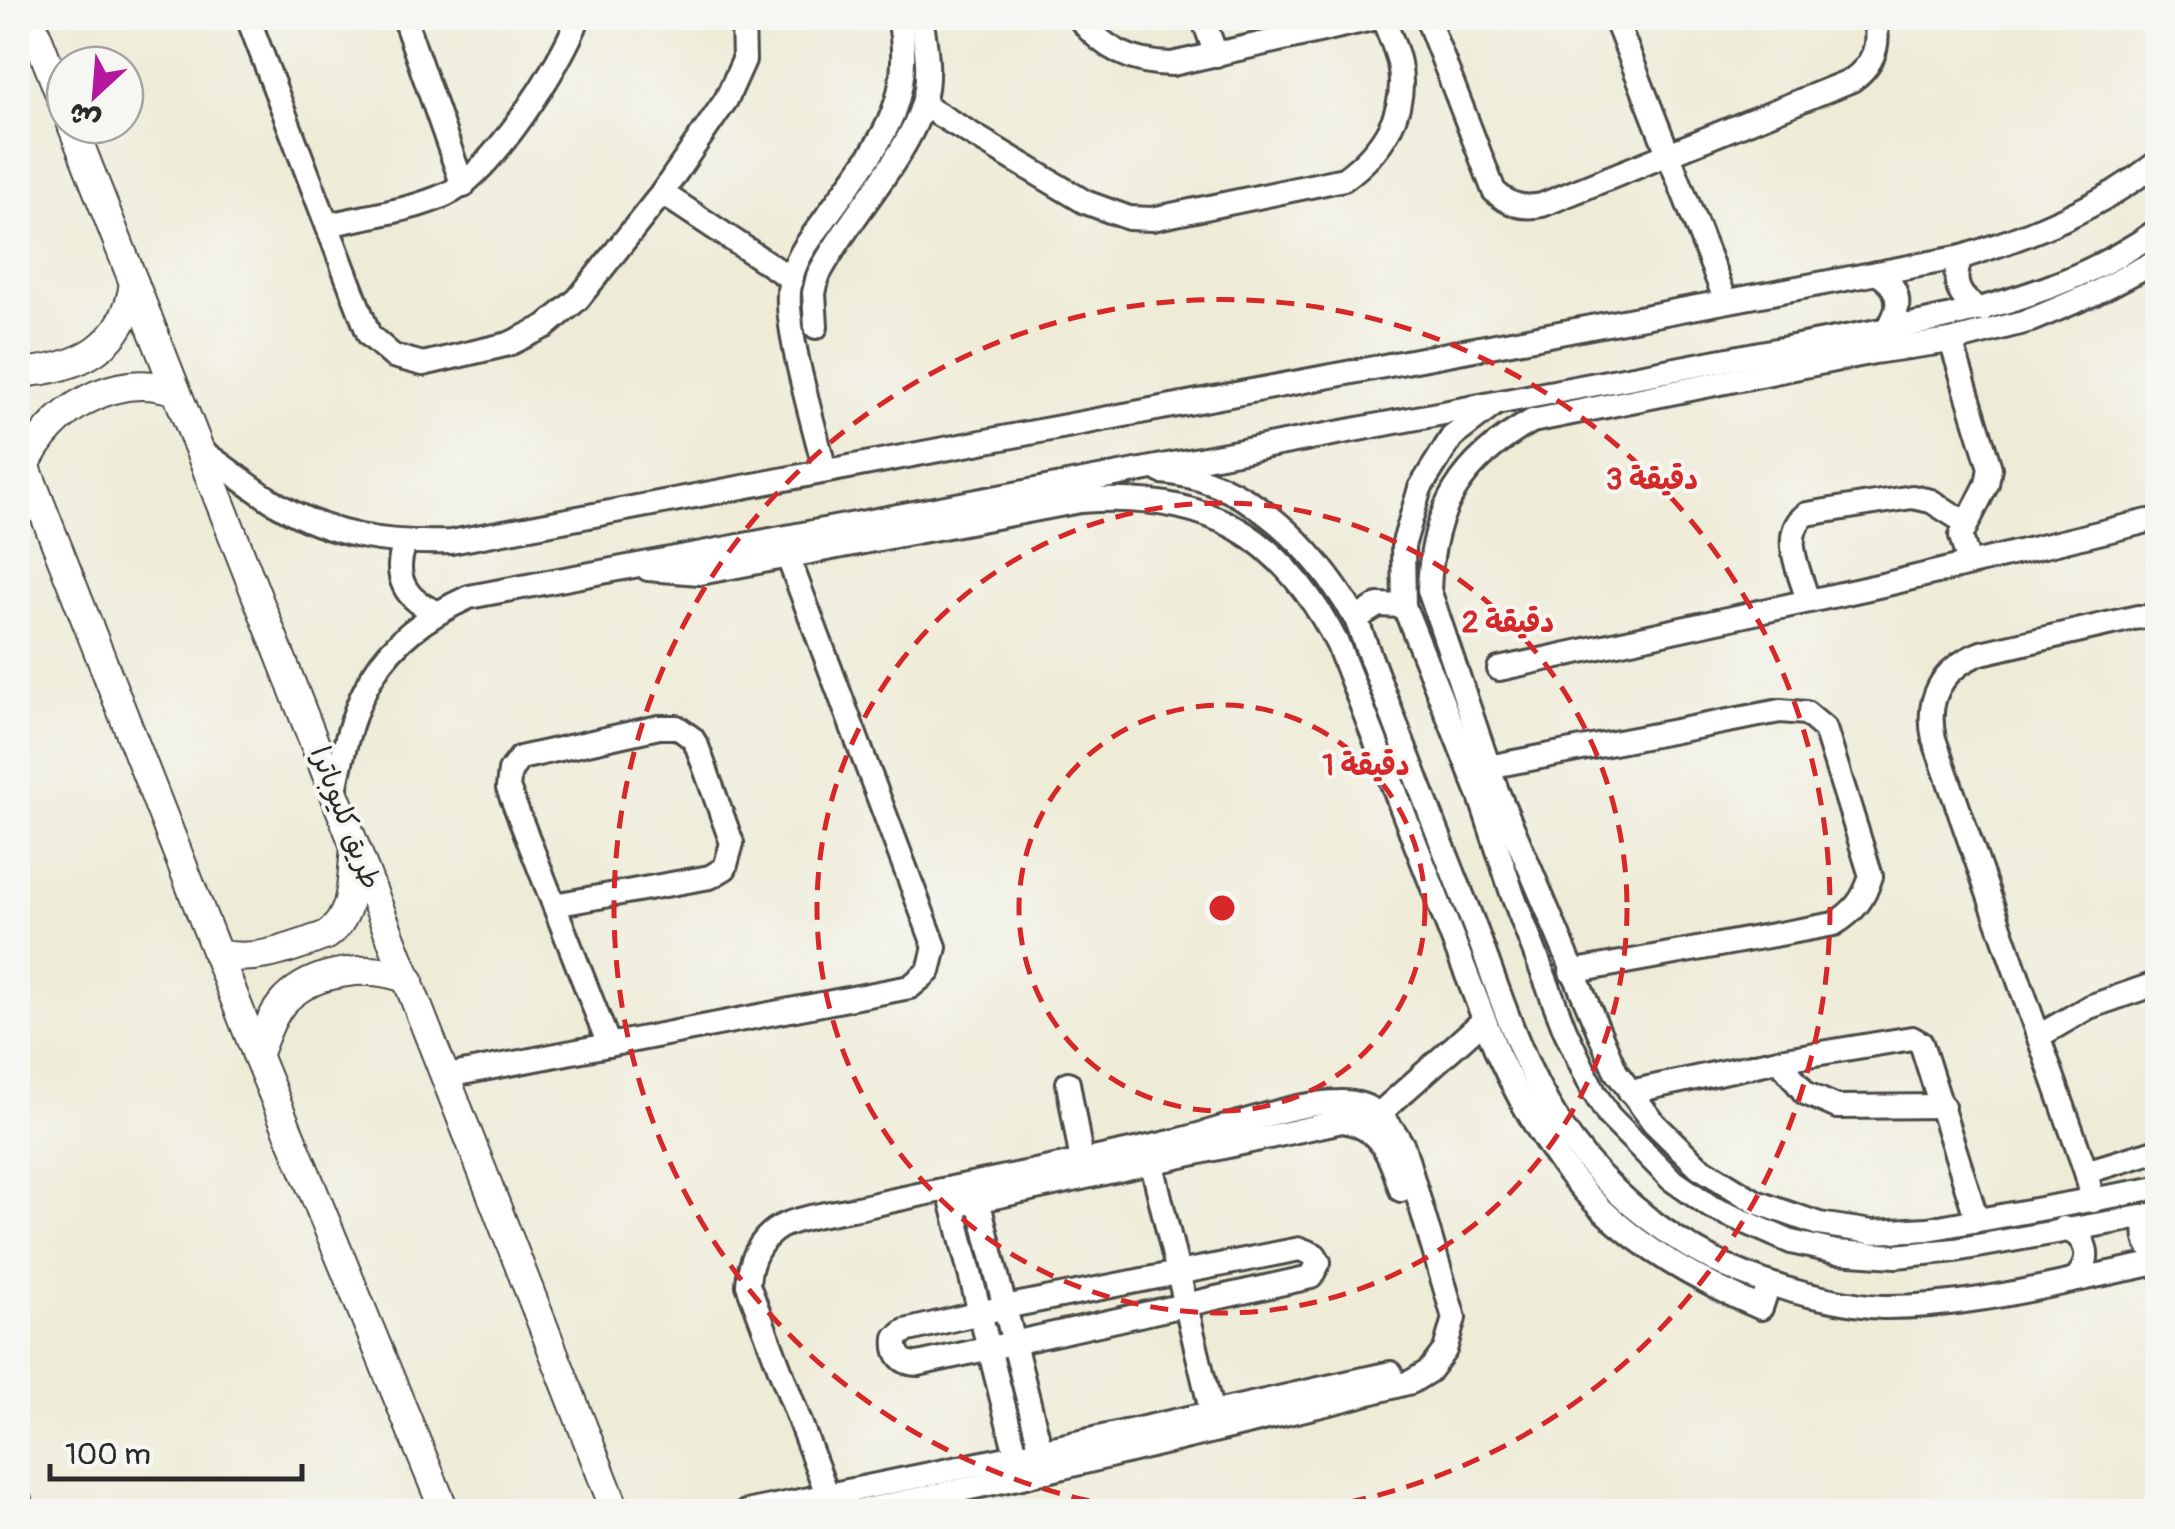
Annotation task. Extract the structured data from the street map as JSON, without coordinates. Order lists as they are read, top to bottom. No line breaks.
{"streets":{"main road":["طريق كليوباترا"]},"scale_bar":"100 m","north":"bottom left","rings":["3 دقيقة","2 دقيقة","1 دقيقة"]}
